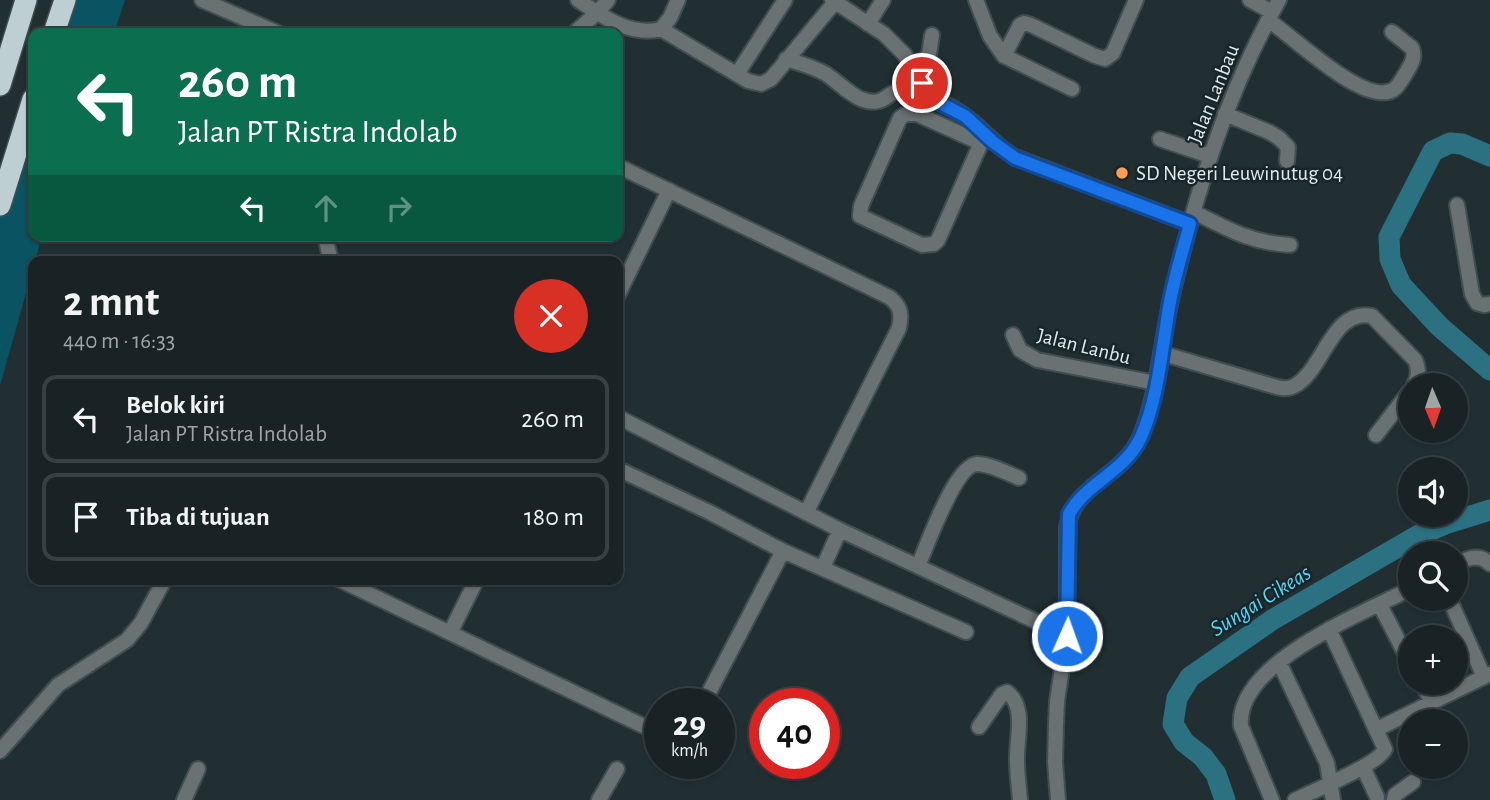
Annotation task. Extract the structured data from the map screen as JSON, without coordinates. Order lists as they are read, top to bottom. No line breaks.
{"streets":{"street":["Jalan Lanbau","Jalan Lanbu"]},"crossings":[["Jalan Lanbau","Jalan Lanbu"]],"water":["Sungai Cikeas"],"places":["SD Negeri Leuwinutug 04"],"north":"bottom","page":{"turn":["260 m","Jalan PT Ristra Indolab"],"heading":["2 mnt","440 m · 16:33"],"map_buttons":["+","−"],"list":[{"name":"Belok kiri","note":"Jalan PT Ristra Indolab","value":"260 m"},{"name":"Tiba di tujuan","value":"180 m"}],"speed":"29 km/h","limit":"40"}}
